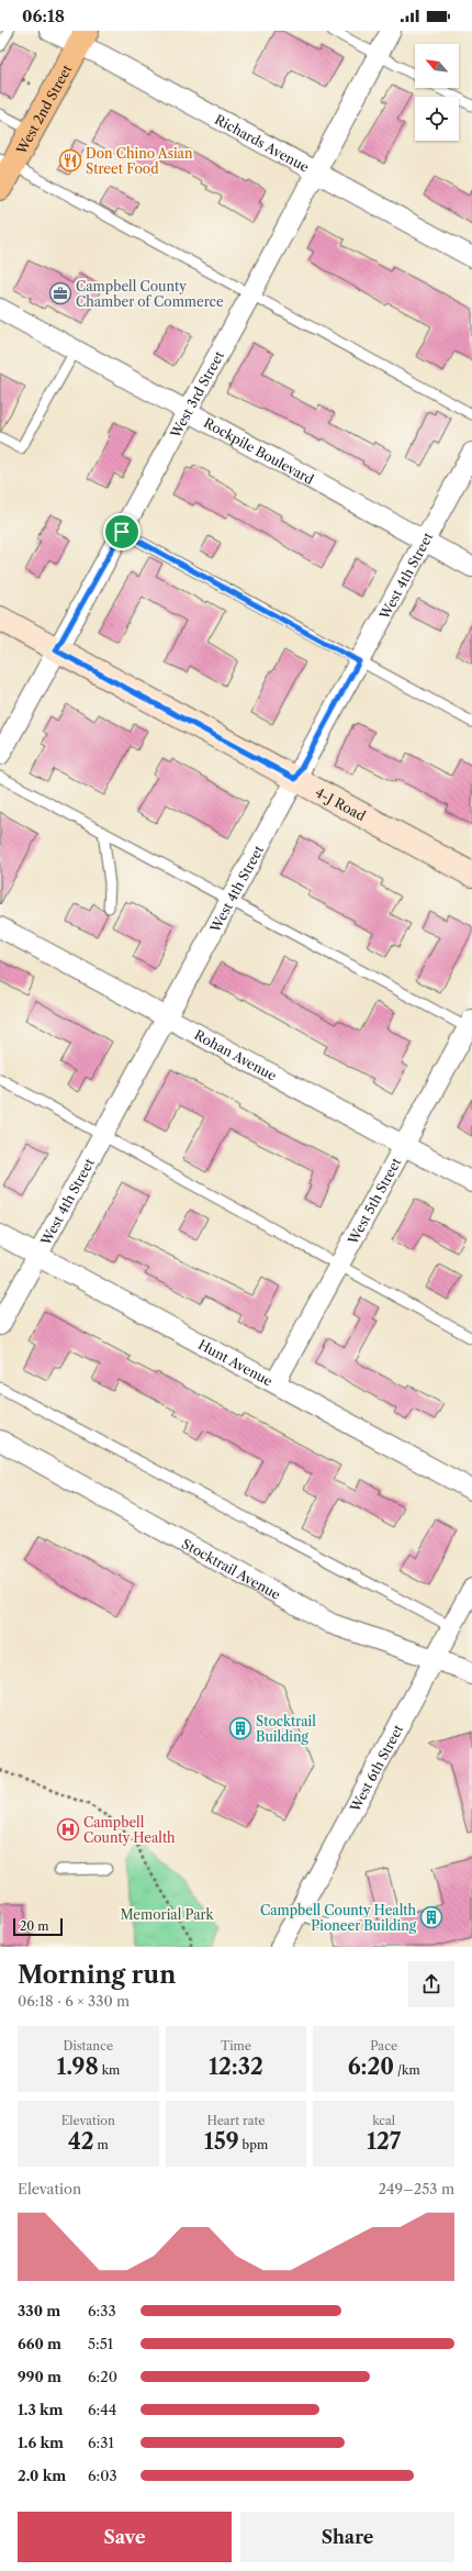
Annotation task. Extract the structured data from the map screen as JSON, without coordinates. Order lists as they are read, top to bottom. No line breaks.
{"streets":{"main road":["West 2nd Street","4-J Road"],"street":["Richards Avenue","West 3rd Street","Rockpile Boulevard","West 4th Street","Rohan Avenue","West 5th Street","Hunt Avenue","Stocktrail Avenue","West 6th Street"]},"crossings":[["West 2nd Street","Richards Avenue"],["Richards Avenue","West 3rd Street"],["West 3rd Street","Rockpile Boulevard"],["West 3rd Street","4-J Road"],["Rockpile Boulevard","West 4th Street"],["West 4th Street","4-J Road"],["West 4th Street","Rohan Avenue"],["West 4th Street","Hunt Avenue"],["Rohan Avenue","West 5th Street"],["West 5th Street","Hunt Avenue"],["Stocktrail Avenue","West 6th Street"]],"parks":["Memorial Park"],"places":{"restaurant":["Don Chino Asian Street Food"],"office":["Campbell County Chamber of Commerce"],"building":["Stocktrail Building","Campbell County Health Pioneer Building"],"hospital":["Campbell County Health"]},"scale_bar":"20 m","north":"top left","page":{"status":"06:18","scale":"20 m","heading":["Morning run","06:18 · 6 × 330 m"],"stats":[["Distance","1.98 km"],["Time","12:32"],["Pace","6:20 /km"],["Elevation","42 m"],["Heart rate","159 bpm"],["kcal","127"]],"chart":["Elevation","249–253 m"],"list":[{"name":"330 m","note":"6:33"},{"name":"660 m","note":"5:51"},{"name":"990 m","note":"6:20"},{"name":"1.3 km","note":"6:44"},{"name":"1.6 km","note":"6:31"},{"name":"2.0 km","note":"6:03"}],"buttons":["Save","Share"]}}
